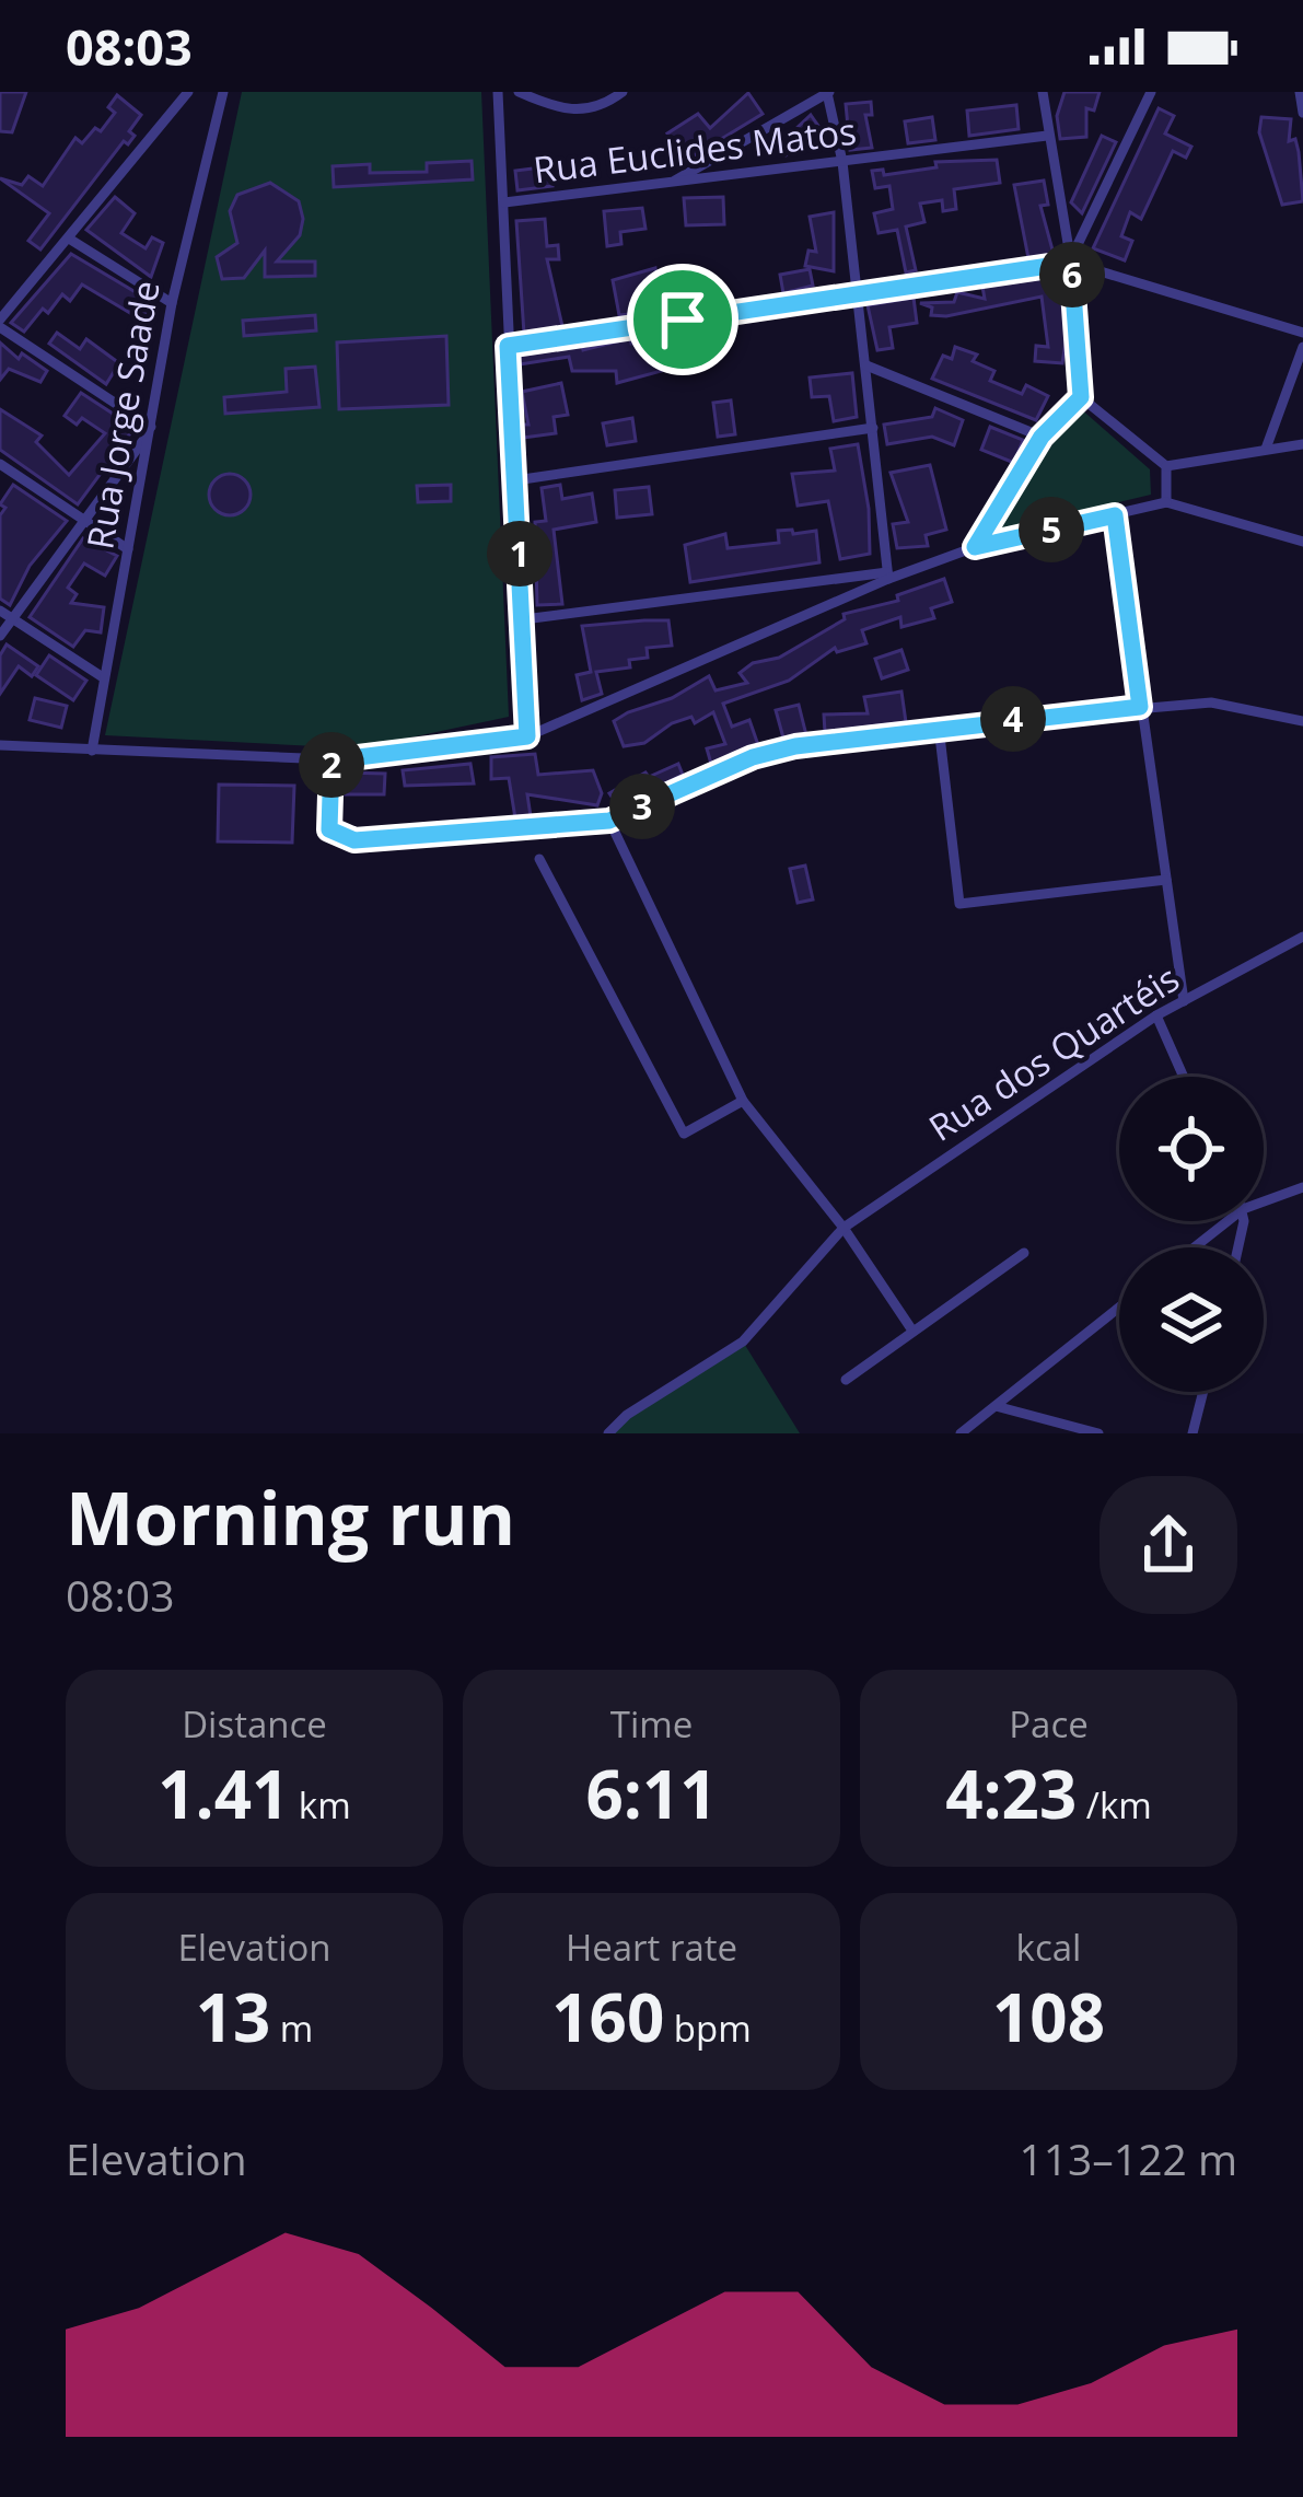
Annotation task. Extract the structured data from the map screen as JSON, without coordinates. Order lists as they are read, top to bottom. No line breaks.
{"streets":{"street":["Rua Euclides Matos","Rua Jorge Saade","Rua dos Quartéis"]},"page":{"status":"08:03","pins":["6","5","1","4","2","3"],"heading":["Morning run","08:03"],"stats":[["Distance","1.41 km"],["Time","6:11"],["Pace","4:23 /km"],["Elevation","13 m"],["Heart rate","160 bpm"],["kcal","108"]],"chart":["Elevation","113–122 m"]}}
